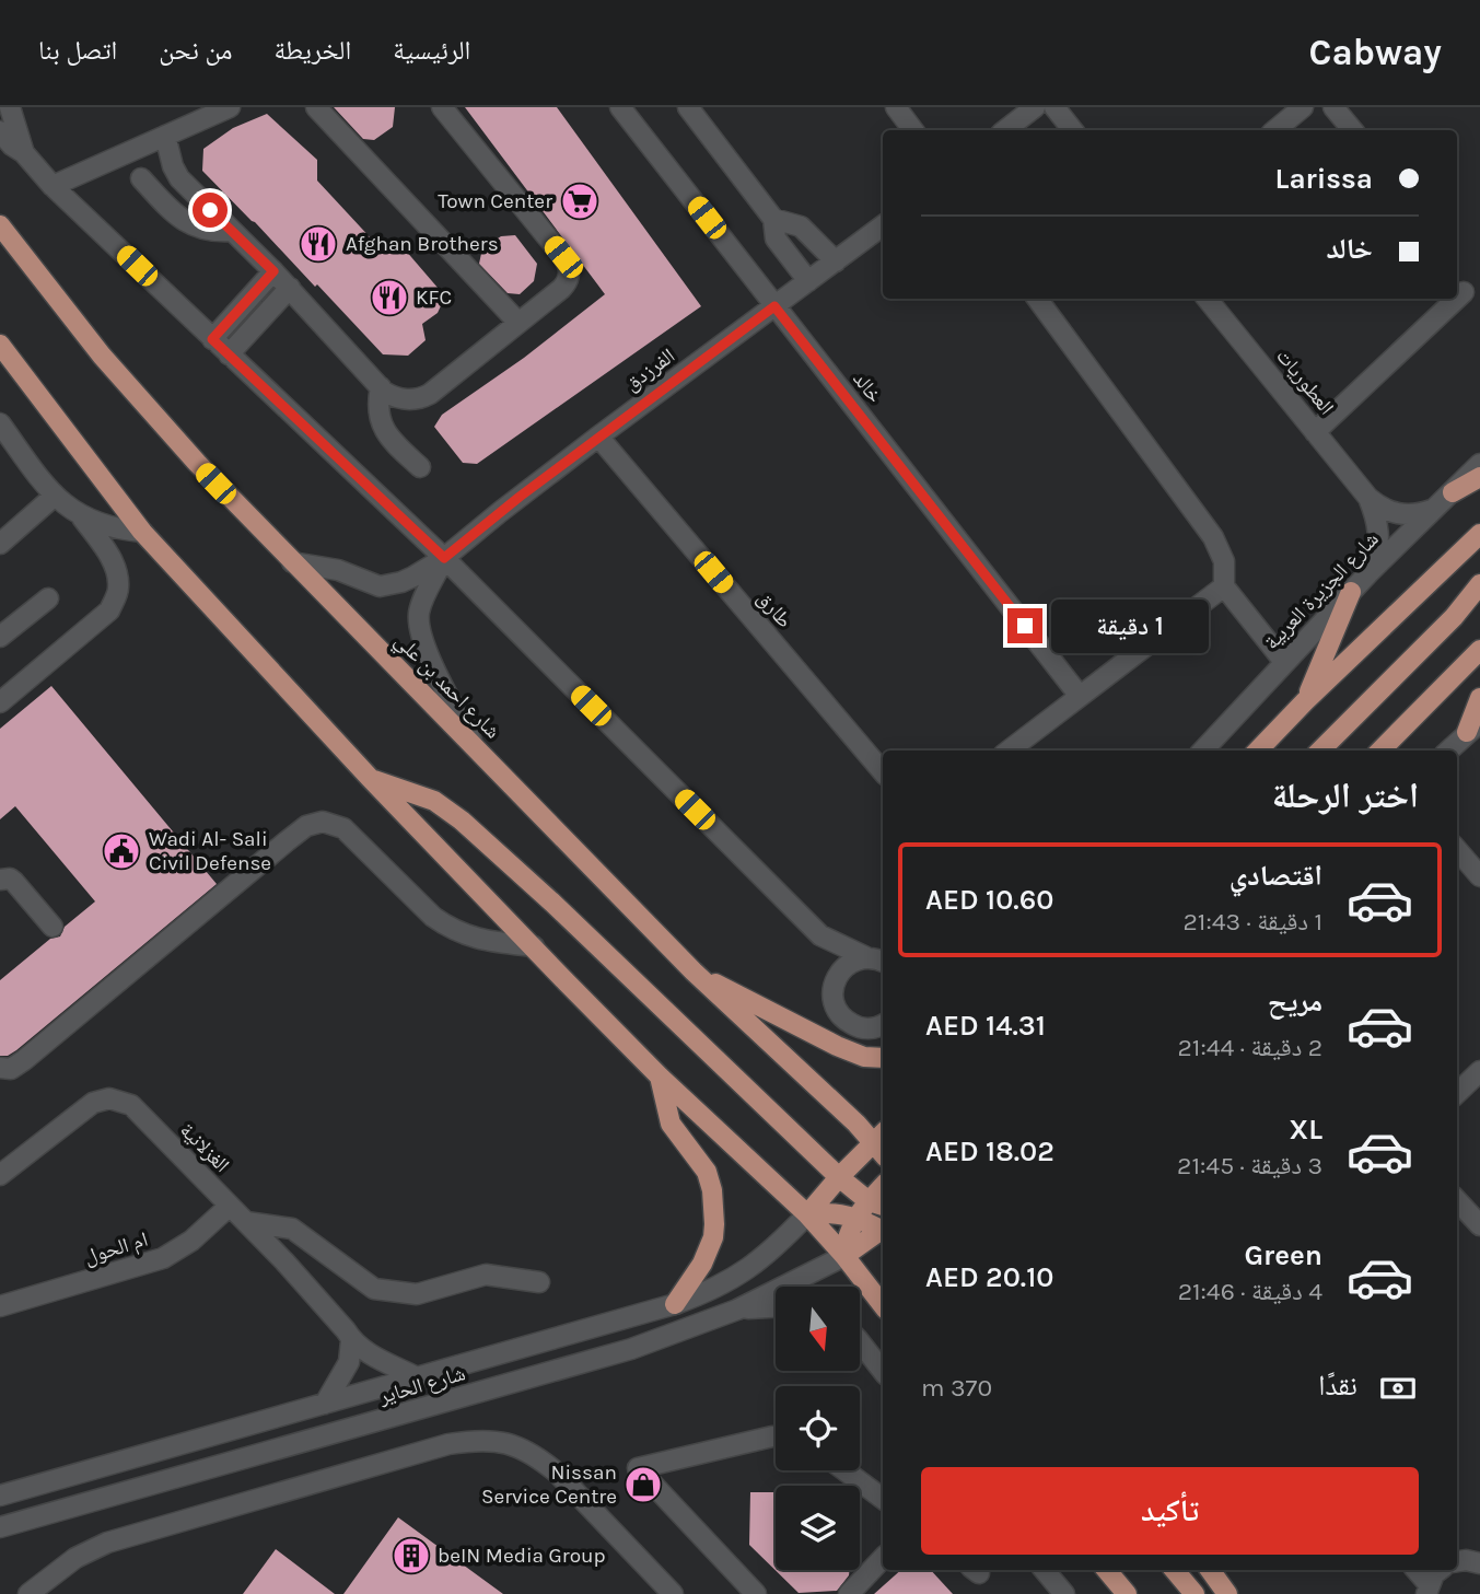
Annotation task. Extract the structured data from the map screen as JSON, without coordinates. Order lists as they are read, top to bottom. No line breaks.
{"streets":{"main road":["شارع احمد بن علي"],"street":["الفرزدق","العطوريات","خالد","شارع الجزيرة العربية","طارق","الغزلانية","ام الحول","شارع الحاير"]},"crossings":[["الفرزدق","خالد"],["الفرزدق","طارق"],["الفرزدق","شارع احمد بن علي"],["العطوريات","شارع الجزيرة العربية"],["الغزلانية","ام الحول"],["الغزلانية","شارع الحاير"]],"places":{"supermarket":["Town Center"],"restaurant":["Afghan Brothers","KFC"],"public building":["Wadi Al- Sali Civil Defense"],"shop":["Nissan Service Centre"],"building":["beIN Media Group"]},"north":"bottom","page":{"header":"Cabway","nav":["الرئيسية","الخريطة","من نحن","اتصل بنا"],"banner":["Larissa","خالد"],"bubble":"1 دقيقة","heading":"اختر الرحلة","list":[{"name":"اقتصادي","note":"1 دقيقة · 21:43","value":"AED 10.60"},{"name":"مريح","note":"2 دقيقة · 21:44","value":"AED 14.31"},{"name":"XL","note":"3 دقيقة · 21:45","value":"AED 18.02"},{"name":"Green","note":"4 دقيقة · 21:46","value":"AED 20.10"}],"pay":["نقدًا","370 m"],"buttons":"تأكيد"}}
